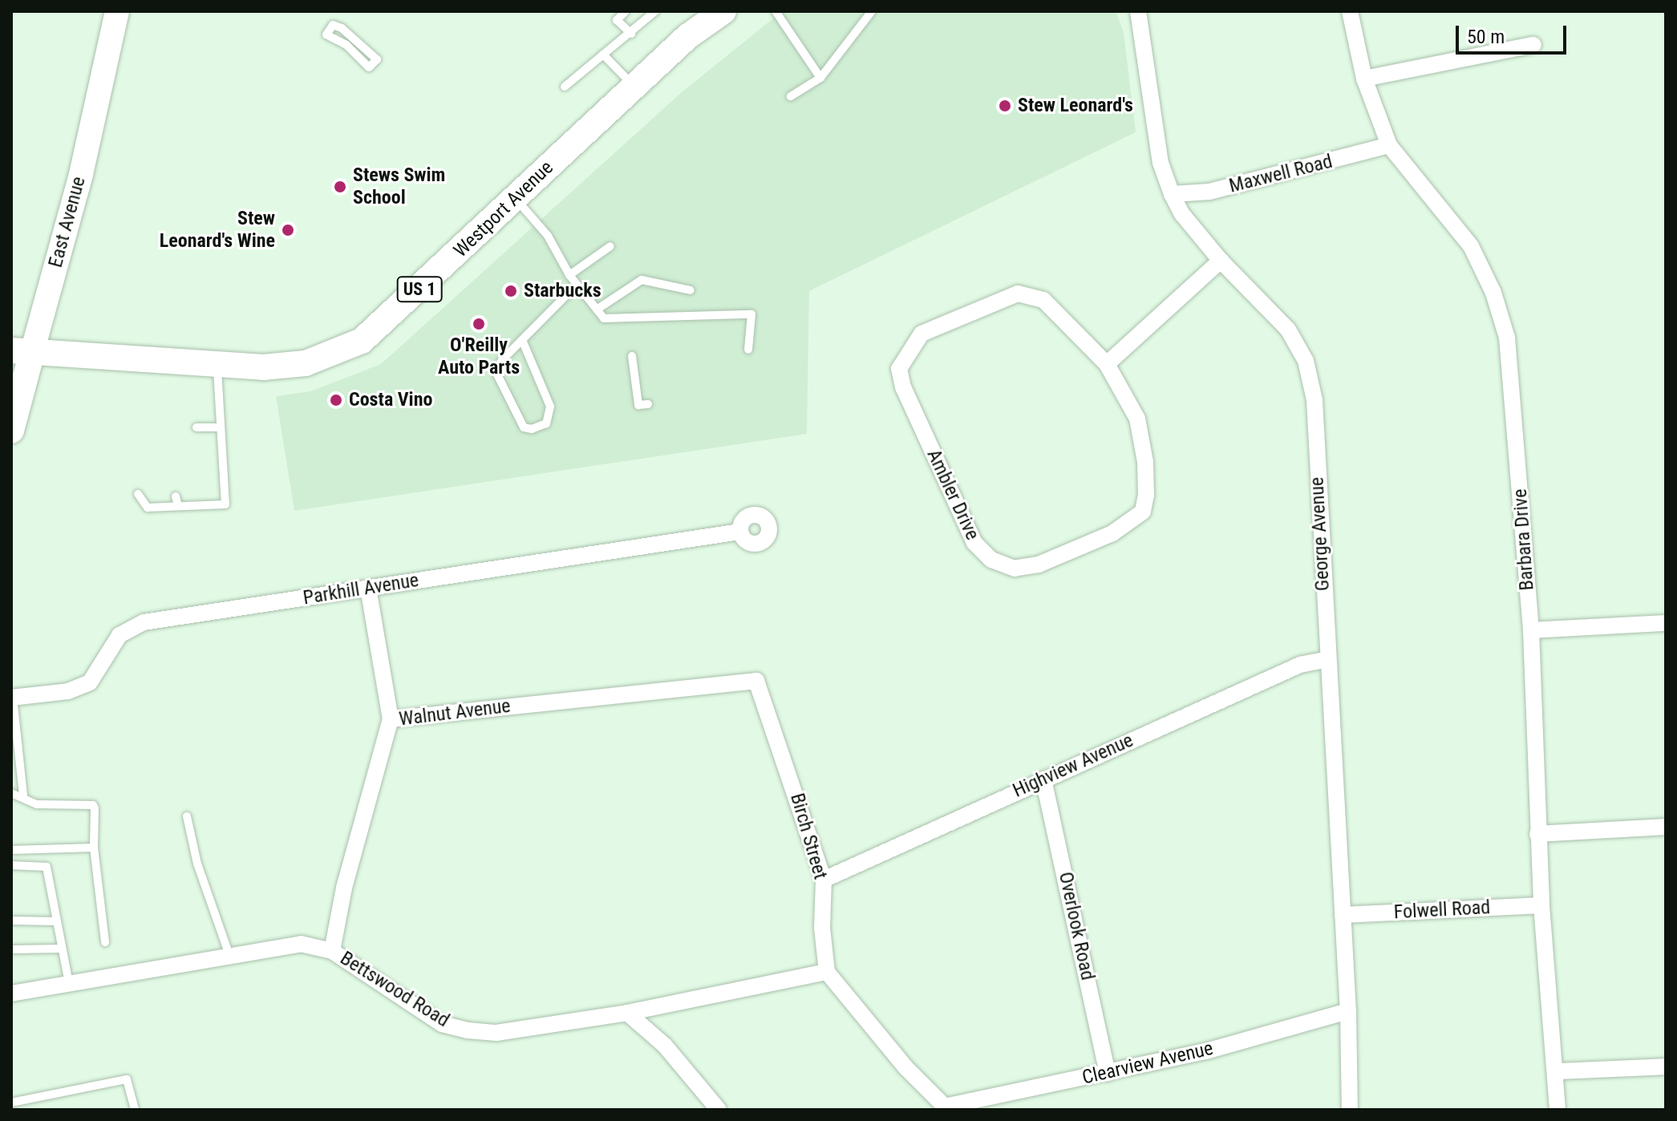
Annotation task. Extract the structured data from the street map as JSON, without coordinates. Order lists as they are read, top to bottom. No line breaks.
{"streets":{"main road":["Westport Avenue","East Avenue","US 1"],"street":["Maxwell Road","Ambler Drive","George Avenue","Barbara Drive","Parkhill Avenue","Walnut Avenue","Highview Avenue","Birch Street","Folwell Road","Overlook Road","Bettswood Road","Clearview Avenue"]},"crossings":[["Maxwell Road","George Avenue"],["Maxwell Road","Barbara Drive"],["Westport Avenue","East Avenue"],["George Avenue","Highview Avenue"],["George Avenue","Folwell Road"],["George Avenue","Clearview Avenue"],["Barbara Drive","Folwell Road"],["Walnut Avenue","Birch Street"],["Walnut Avenue","Bettswood Road"],["Highview Avenue","Birch Street"],["Highview Avenue","Overlook Road"],["Birch Street","Bettswood Road"],["Birch Street","Clearview Avenue"],["Overlook Road","Clearview Avenue"],["Bettswood Road","Clearview Avenue"]],"places":["Stew Leonard's","Stews Swim School","Stew Leonard's Wine","Starbucks","O'Reilly Auto Parts","Costa Vino"],"scale_bar":"50 m"}
